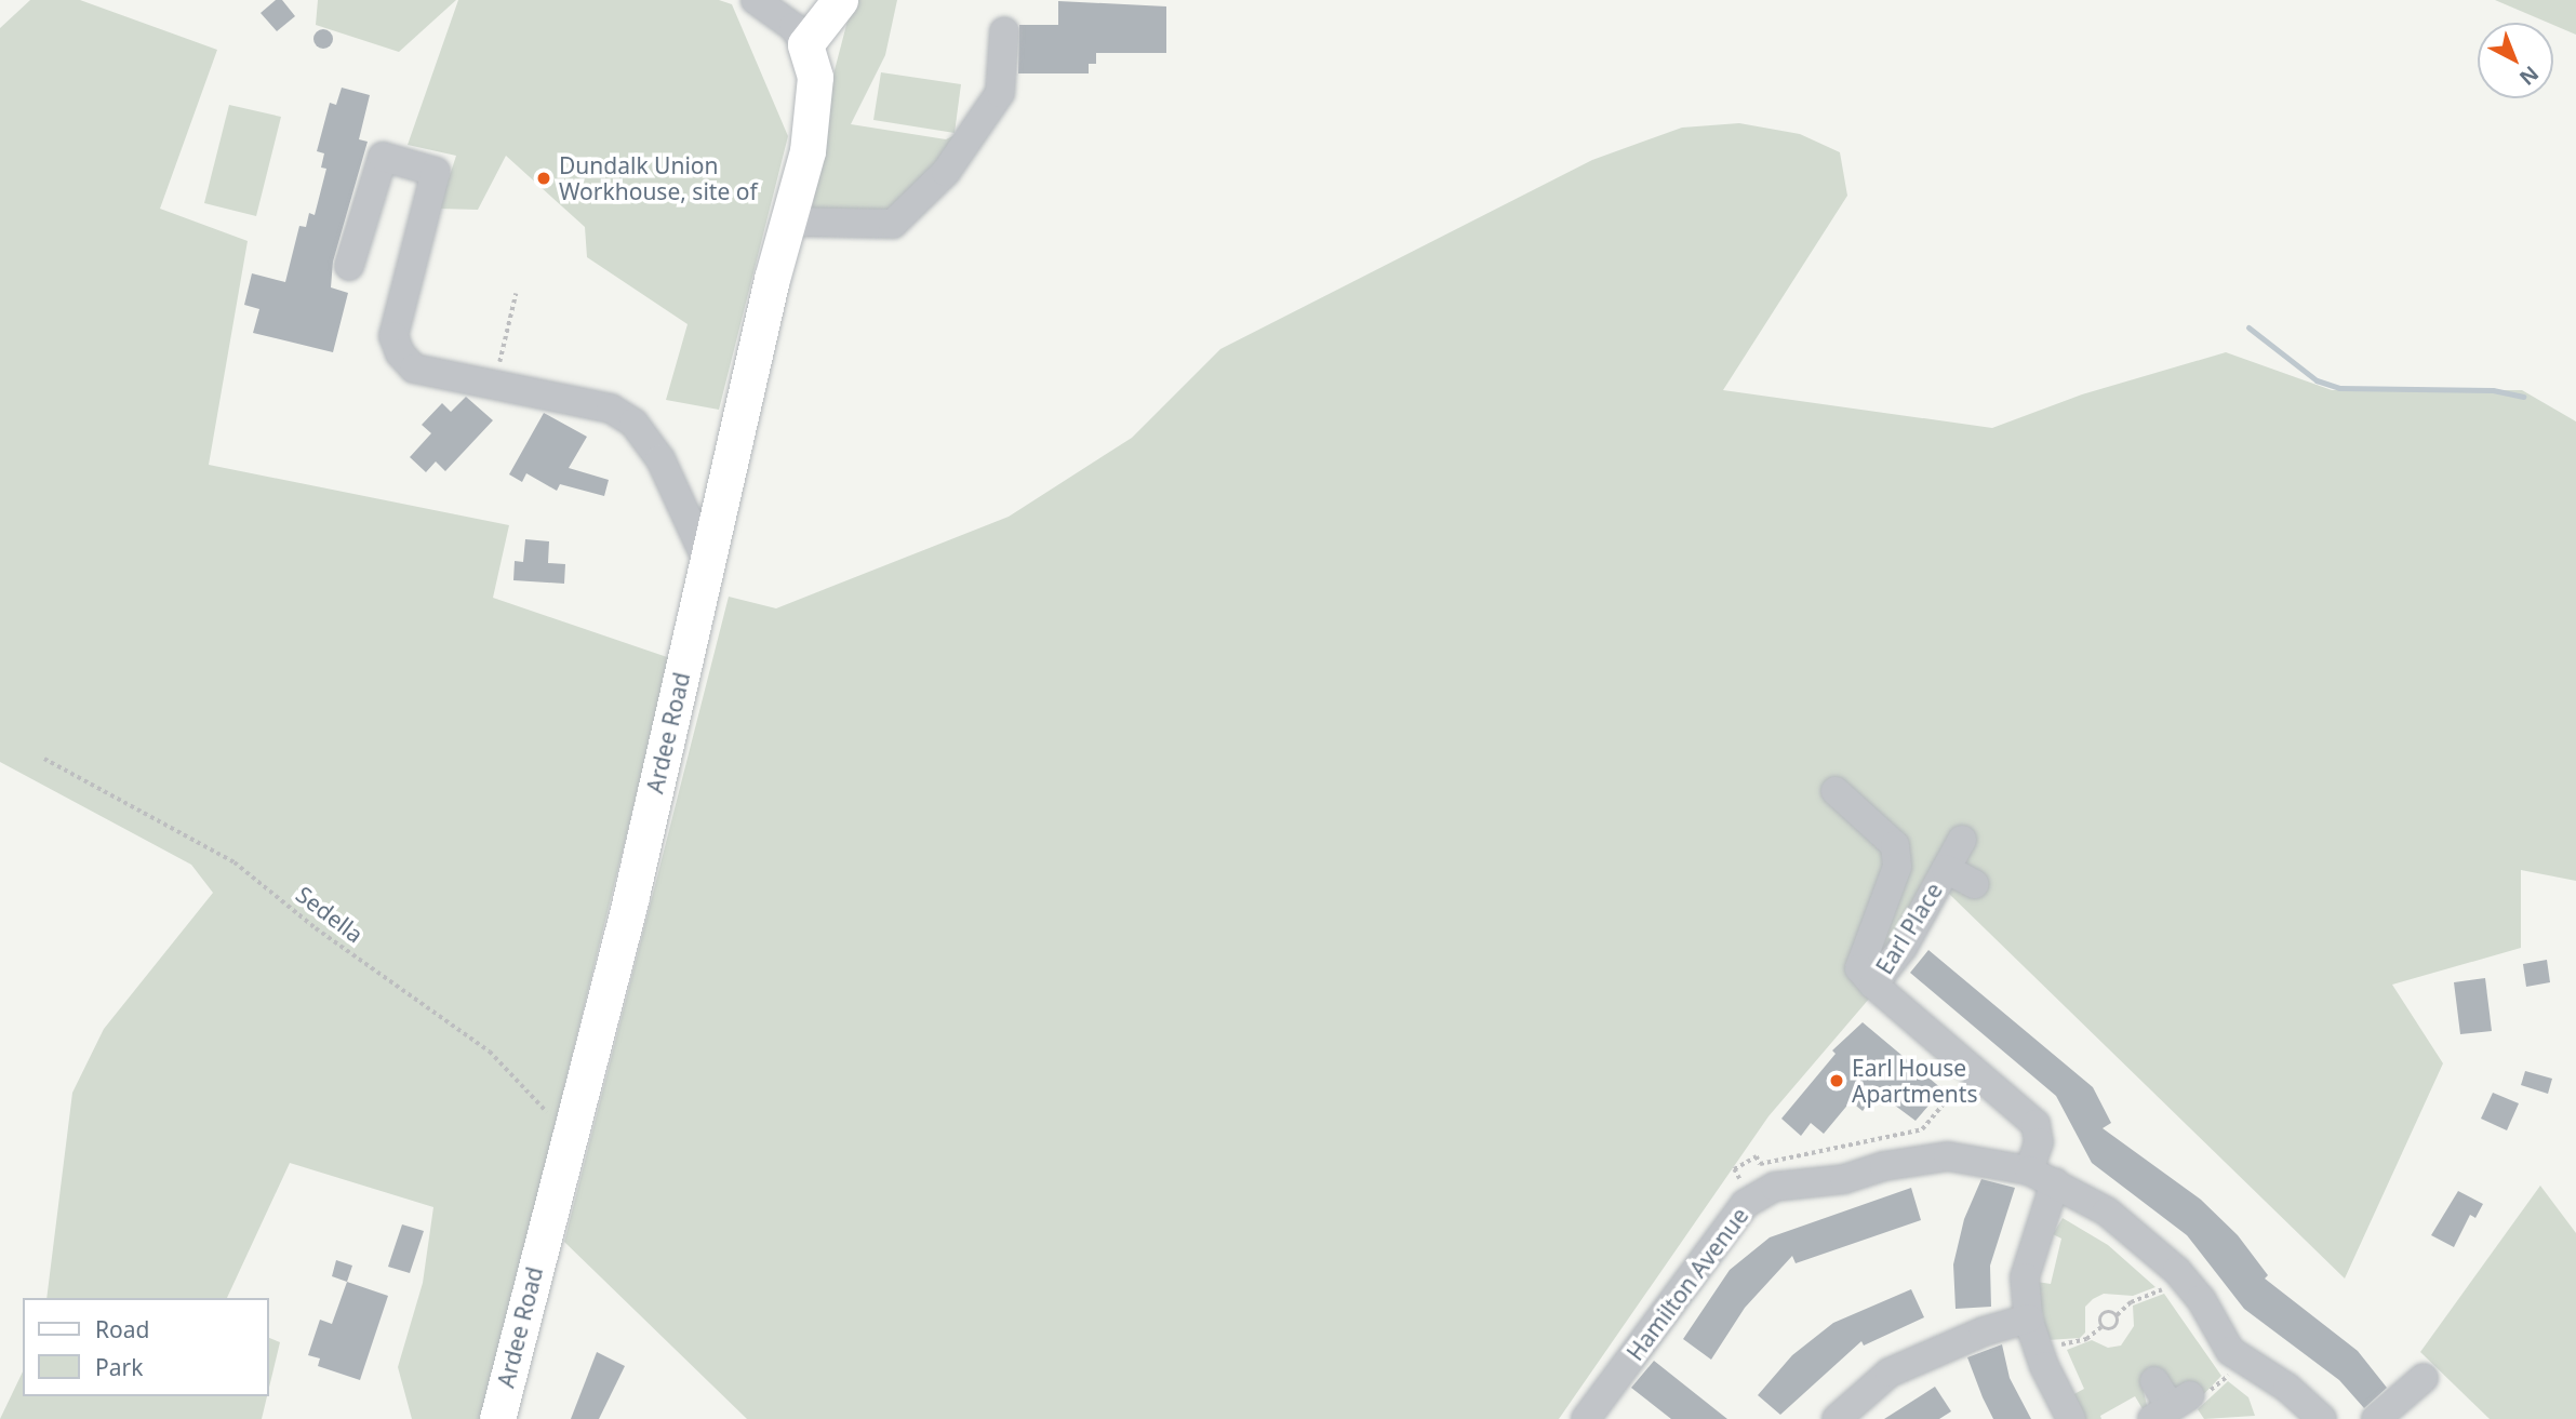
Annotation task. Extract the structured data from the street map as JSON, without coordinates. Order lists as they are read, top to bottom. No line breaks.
{"streets":{"main road":["Ardee Road"],"street":["Earl Place","Hamilton Avenue"],"path":["Sedella"]},"crossings":[["Ardee Road","Sedella"],["Earl Place","Hamilton Avenue"]],"places":["Dundalk Union Workhouse, site of","Earl House Apartments"],"legend":["Road","Park"],"north":"bottom right"}
